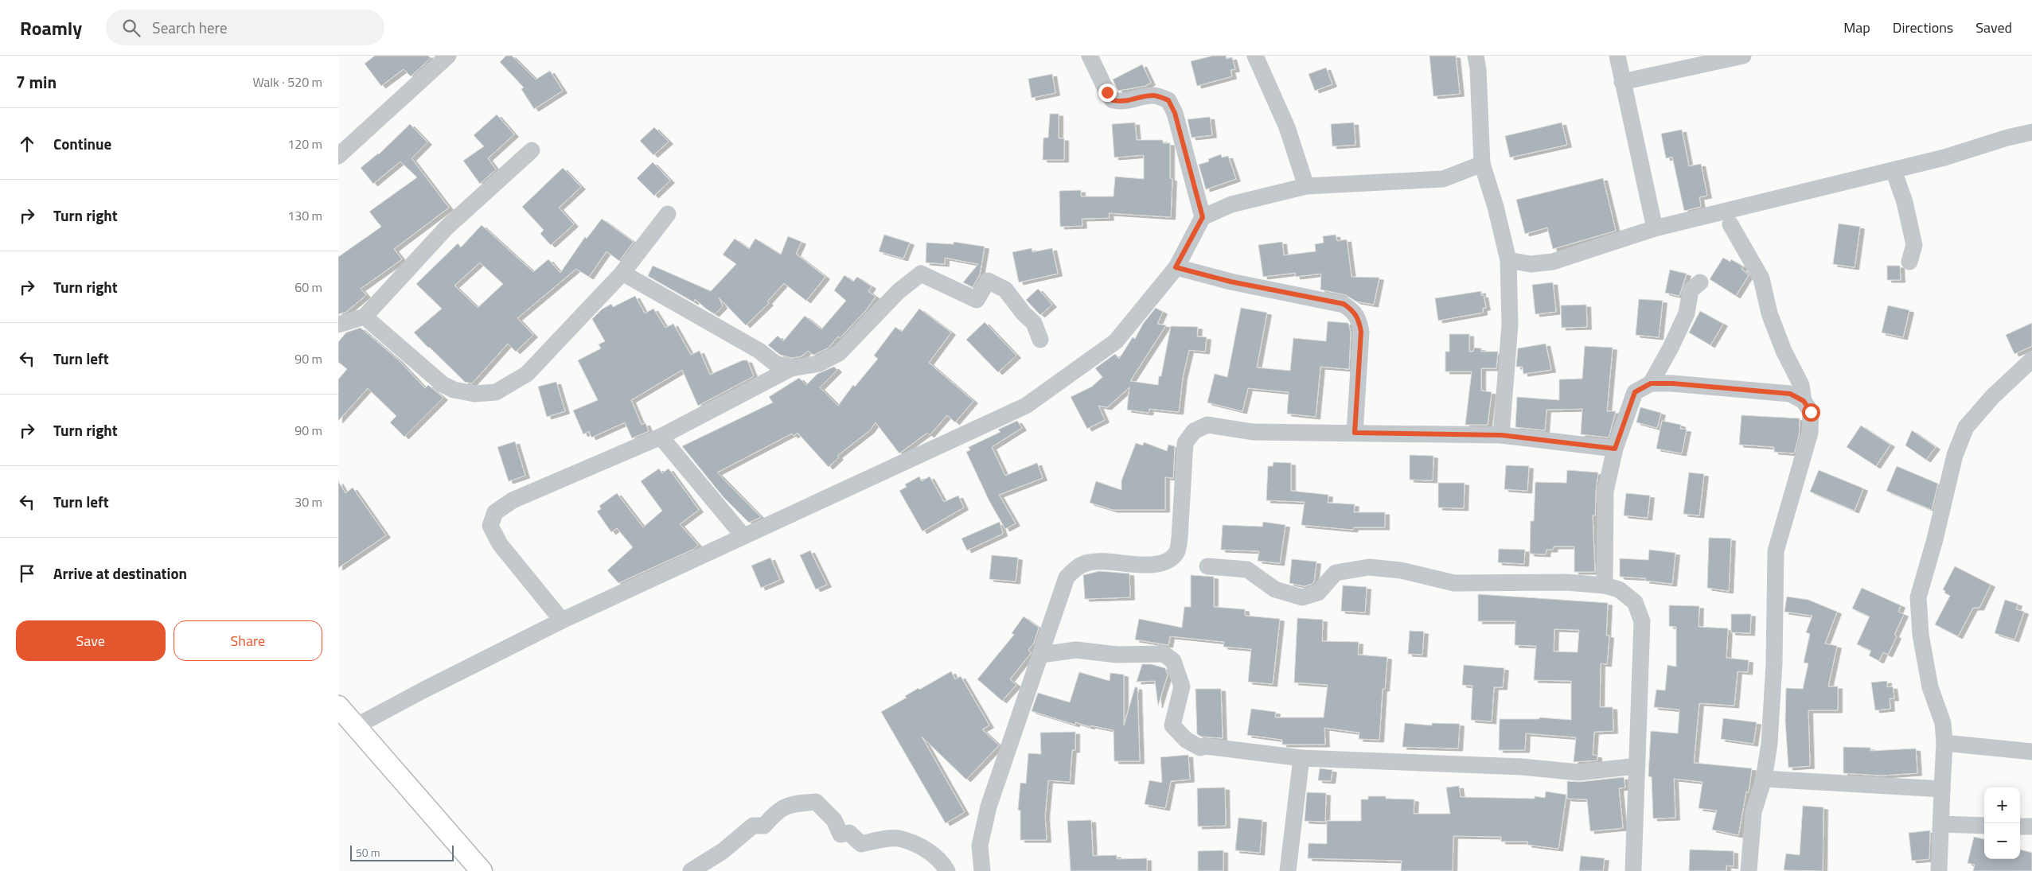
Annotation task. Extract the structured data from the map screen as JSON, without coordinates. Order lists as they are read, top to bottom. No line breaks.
{"scale_bar":"50 m","page":{"header":"Roamly","search":"Search here","nav":["Map","Directions","Saved"],"heading":["7 min","Walk · 520 m"],"list":[["Continue","120 m"],["Turn right","130 m"],["Turn right","60 m"],["Turn left","90 m"],["Turn right","90 m"],["Turn left","30 m"],"Arrive at destination"],"buttons":["Save","Share"],"map_buttons":["+","−"],"scale":"50 m"}}
